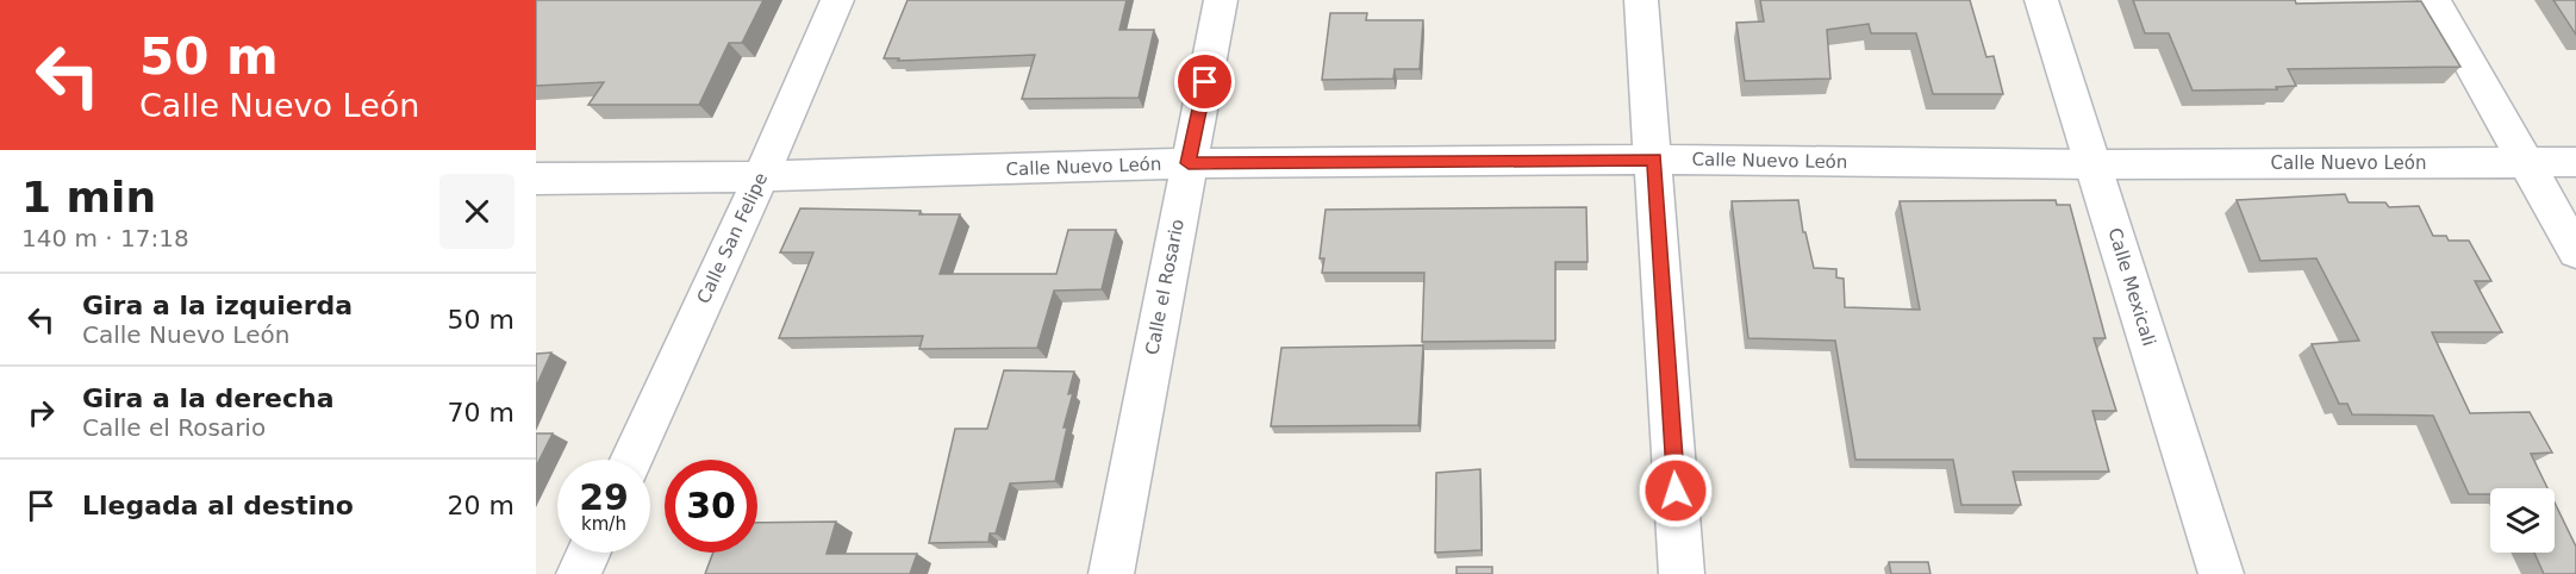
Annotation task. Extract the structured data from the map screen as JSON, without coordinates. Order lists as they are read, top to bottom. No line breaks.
{"streets":{"street":["Calle Nuevo León","Calle San Felipe","Calle el Rosario","Calle Mexicali"]},"crossings":[["Calle Nuevo León","Calle San Felipe"],["Calle Nuevo León","Calle el Rosario"],["Calle Nuevo León","Calle Mexicali"]],"page":{"turn":["50 m","Calle Nuevo León"],"heading":["1 min","140 m · 17:18"],"list":[{"name":"Gira a la izquierda","note":"Calle Nuevo León","value":"50 m"},{"name":"Gira a la derecha","note":"Calle el Rosario","value":"70 m"},{"name":"Llegada al destino","value":"20 m"}],"speed":"29 km/h","limit":"30"}}
